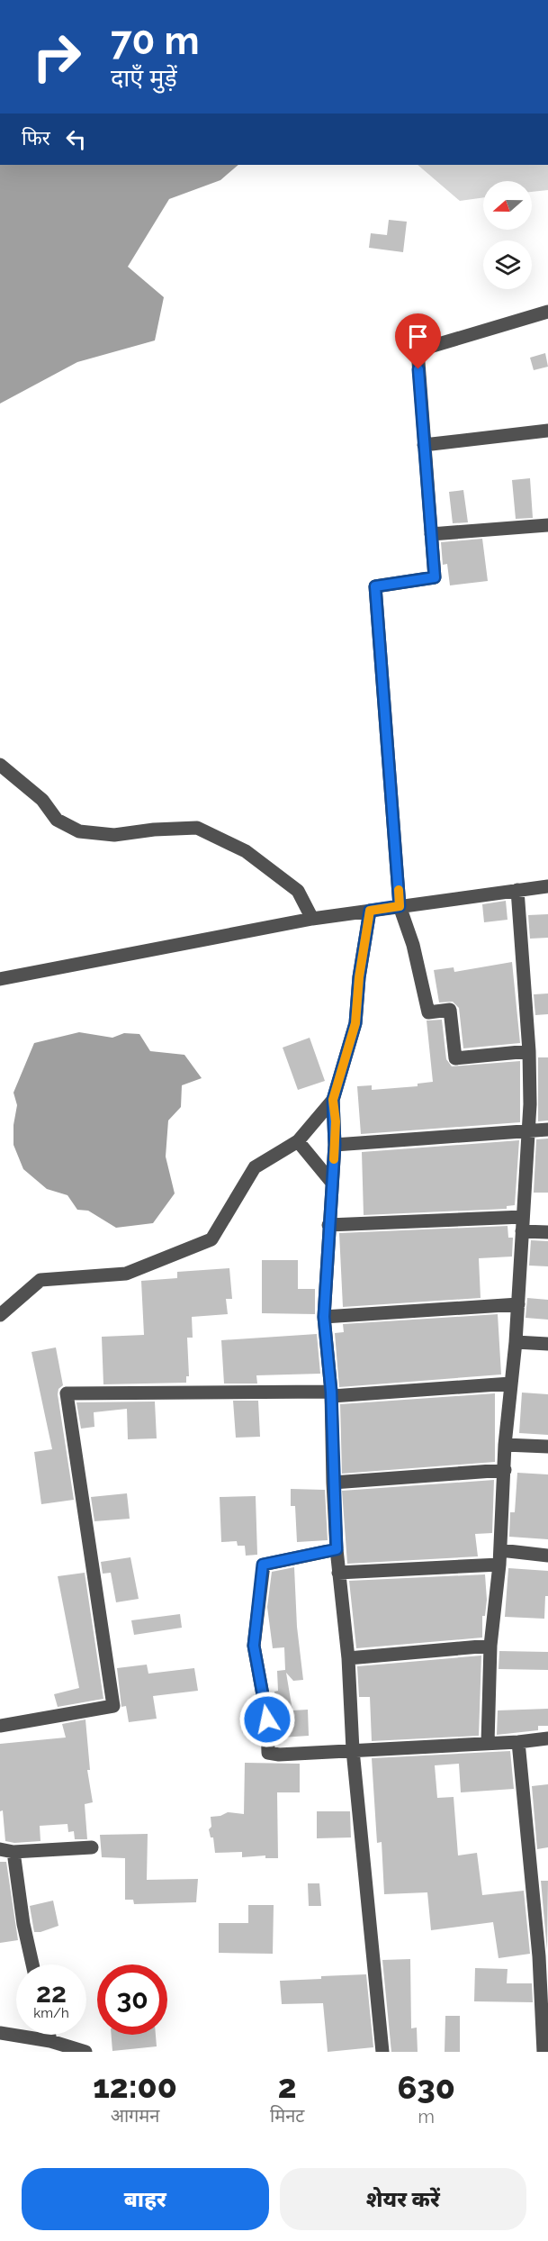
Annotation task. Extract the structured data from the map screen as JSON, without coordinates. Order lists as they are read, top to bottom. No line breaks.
{"north":"left","page":{"turn":["70 m","दाएँ मुड़ें"],"then":"फिर","speed":"22 km/h","limit":"30","eta":["12:00","आगमन","2","मिनट","630","m"],"buttons":["बाहर","शेयर करें"]}}
